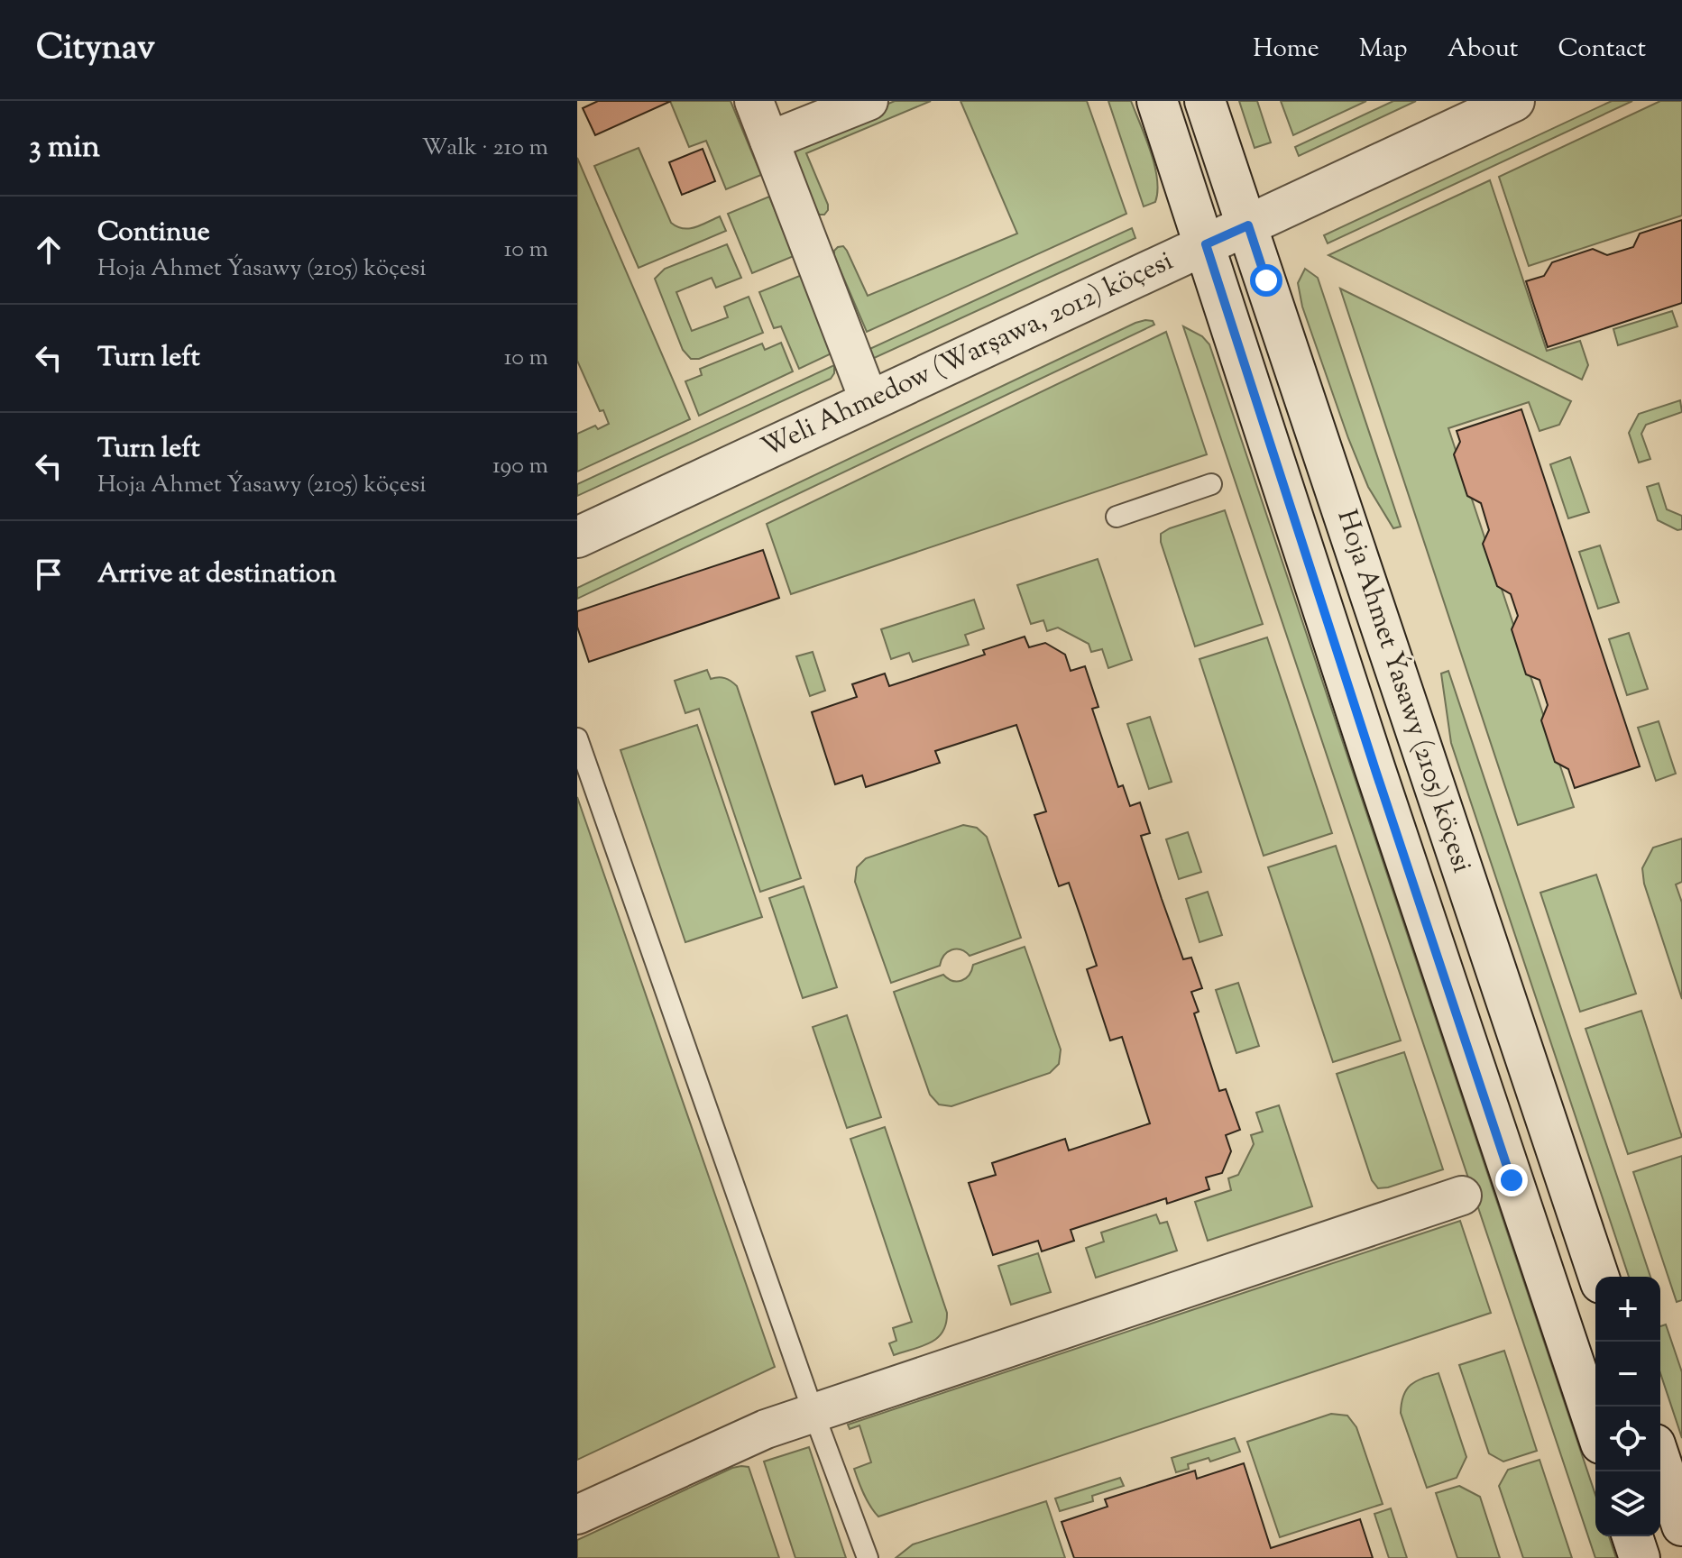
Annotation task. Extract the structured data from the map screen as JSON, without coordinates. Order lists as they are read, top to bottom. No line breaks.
{"streets":{"main road":["Weli Ahmedow (Warşawa, 2012) köçesi","Hoja Ahmet Ýasawy (2105) köçesi"]},"crossings":[["Weli Ahmedow (Warşawa, 2012) köçesi","Hoja Ahmet Ýasawy (2105) köçesi"]],"page":{"header":"Citynav","nav":["Home","Map","About","Contact"],"heading":["3 min","Walk · 210 m"],"list":[["Continue","Hoja Ahmet Ýasawy (2105) köçesi","10 m"],["Turn left","10 m"],["Turn left","Hoja Ahmet Ýasawy (2105) köçesi","190 m"],"Arrive at destination"],"map_buttons":["+","−"]}}
